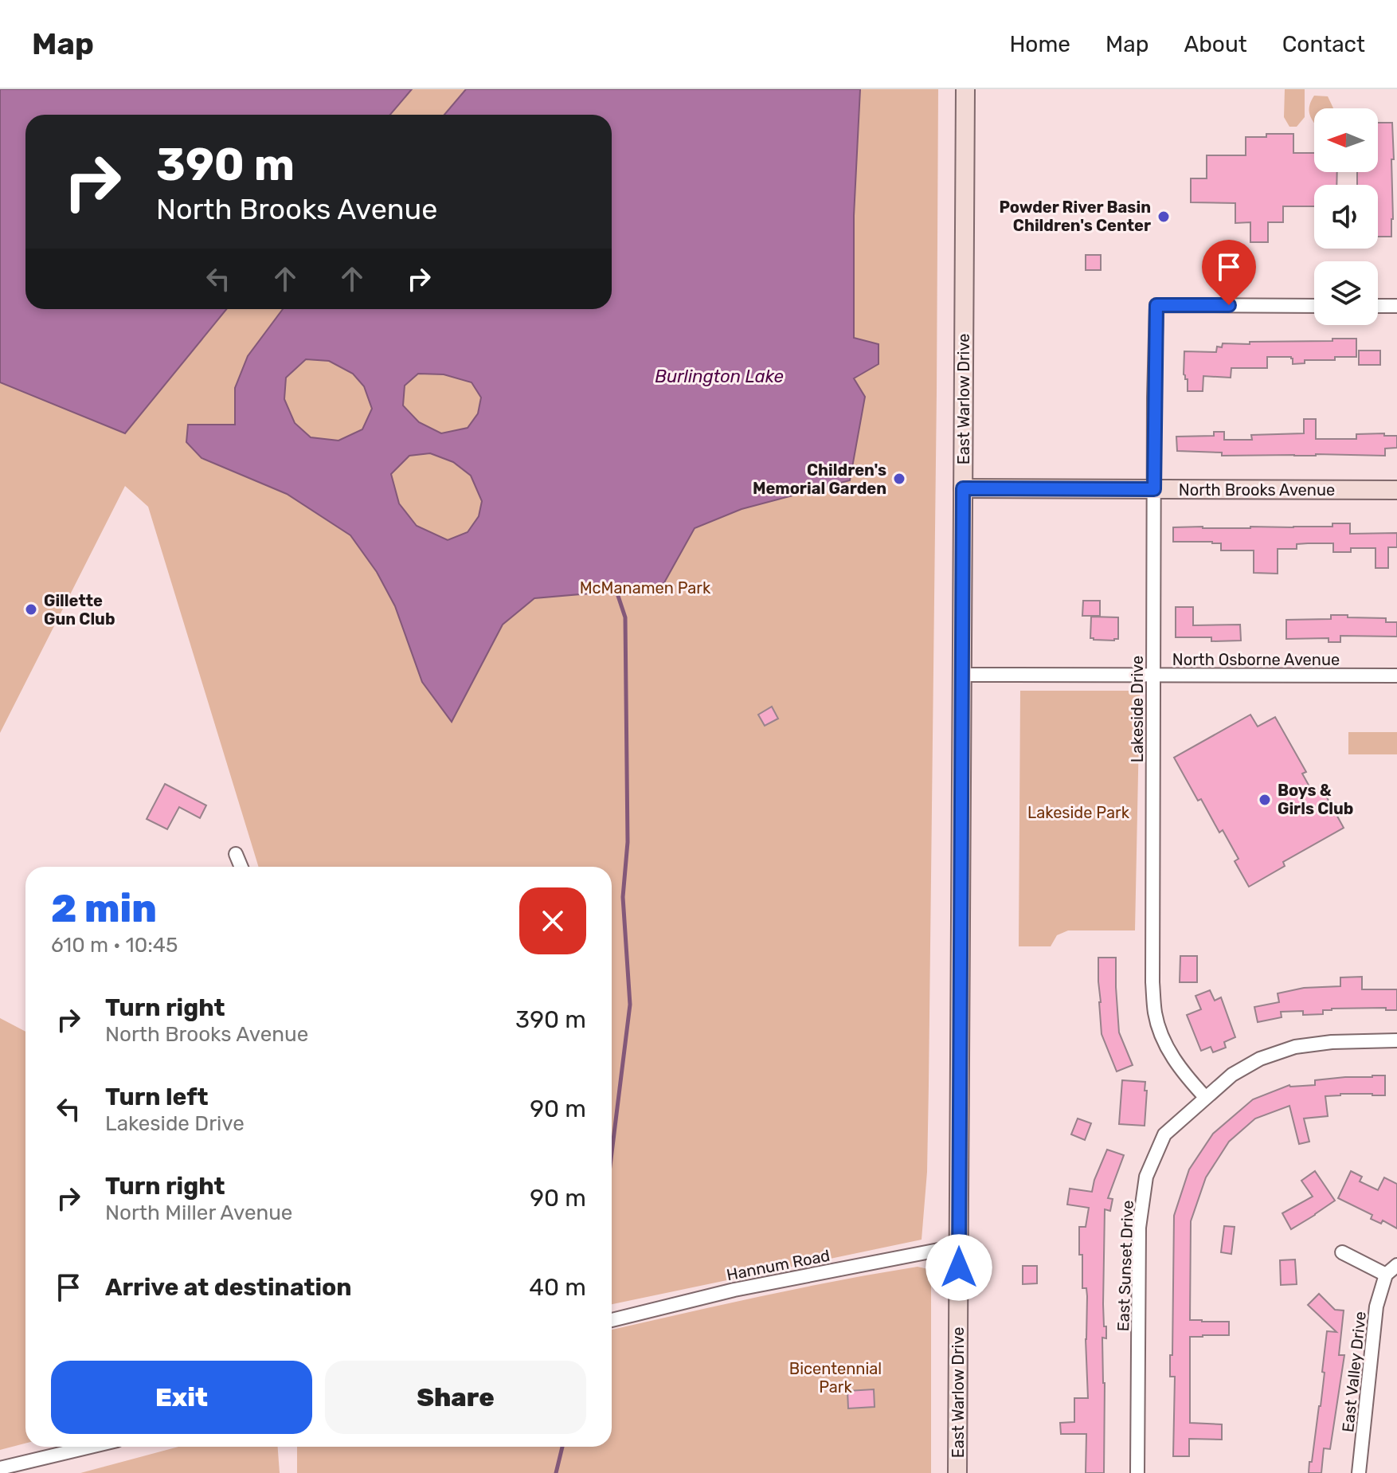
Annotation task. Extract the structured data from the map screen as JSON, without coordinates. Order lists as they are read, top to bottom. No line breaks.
{"streets":{"street":["East Warlow Drive","North Brooks Avenue","North Osborne Avenue","Lakeside Drive","Hannum Road","East Sunset Drive","East Valley Drive"]},"crossings":[["East Warlow Drive","North Brooks Avenue"],["East Warlow Drive","North Osborne Avenue"],["East Warlow Drive","Hannum Road"],["North Brooks Avenue","Lakeside Drive"],["North Osborne Avenue","Lakeside Drive"],["Lakeside Drive","East Sunset Drive"]],"water":["Burlington Lake"],"parks":["McManamen Park","Lakeside Park","Bicentennial Park"],"places":["Powder River Basin Children's Center","Children's Memorial Garden","Gillette Gun Club","Boys & Girls Club"],"north":"left","page":{"header":"Map","nav":["Home","Map","About","Contact"],"turn":["390 m","North Brooks Avenue"],"heading":["2 min","610 m · 10:45"],"list":[{"name":"Turn right","note":"North Brooks Avenue","value":"390 m"},{"name":"Turn left","note":"Lakeside Drive","value":"90 m"},{"name":"Turn right","note":"North Miller Avenue","value":"90 m"},{"name":"Arrive at destination","value":"40 m"}],"buttons":["Exit","Share"]}}
